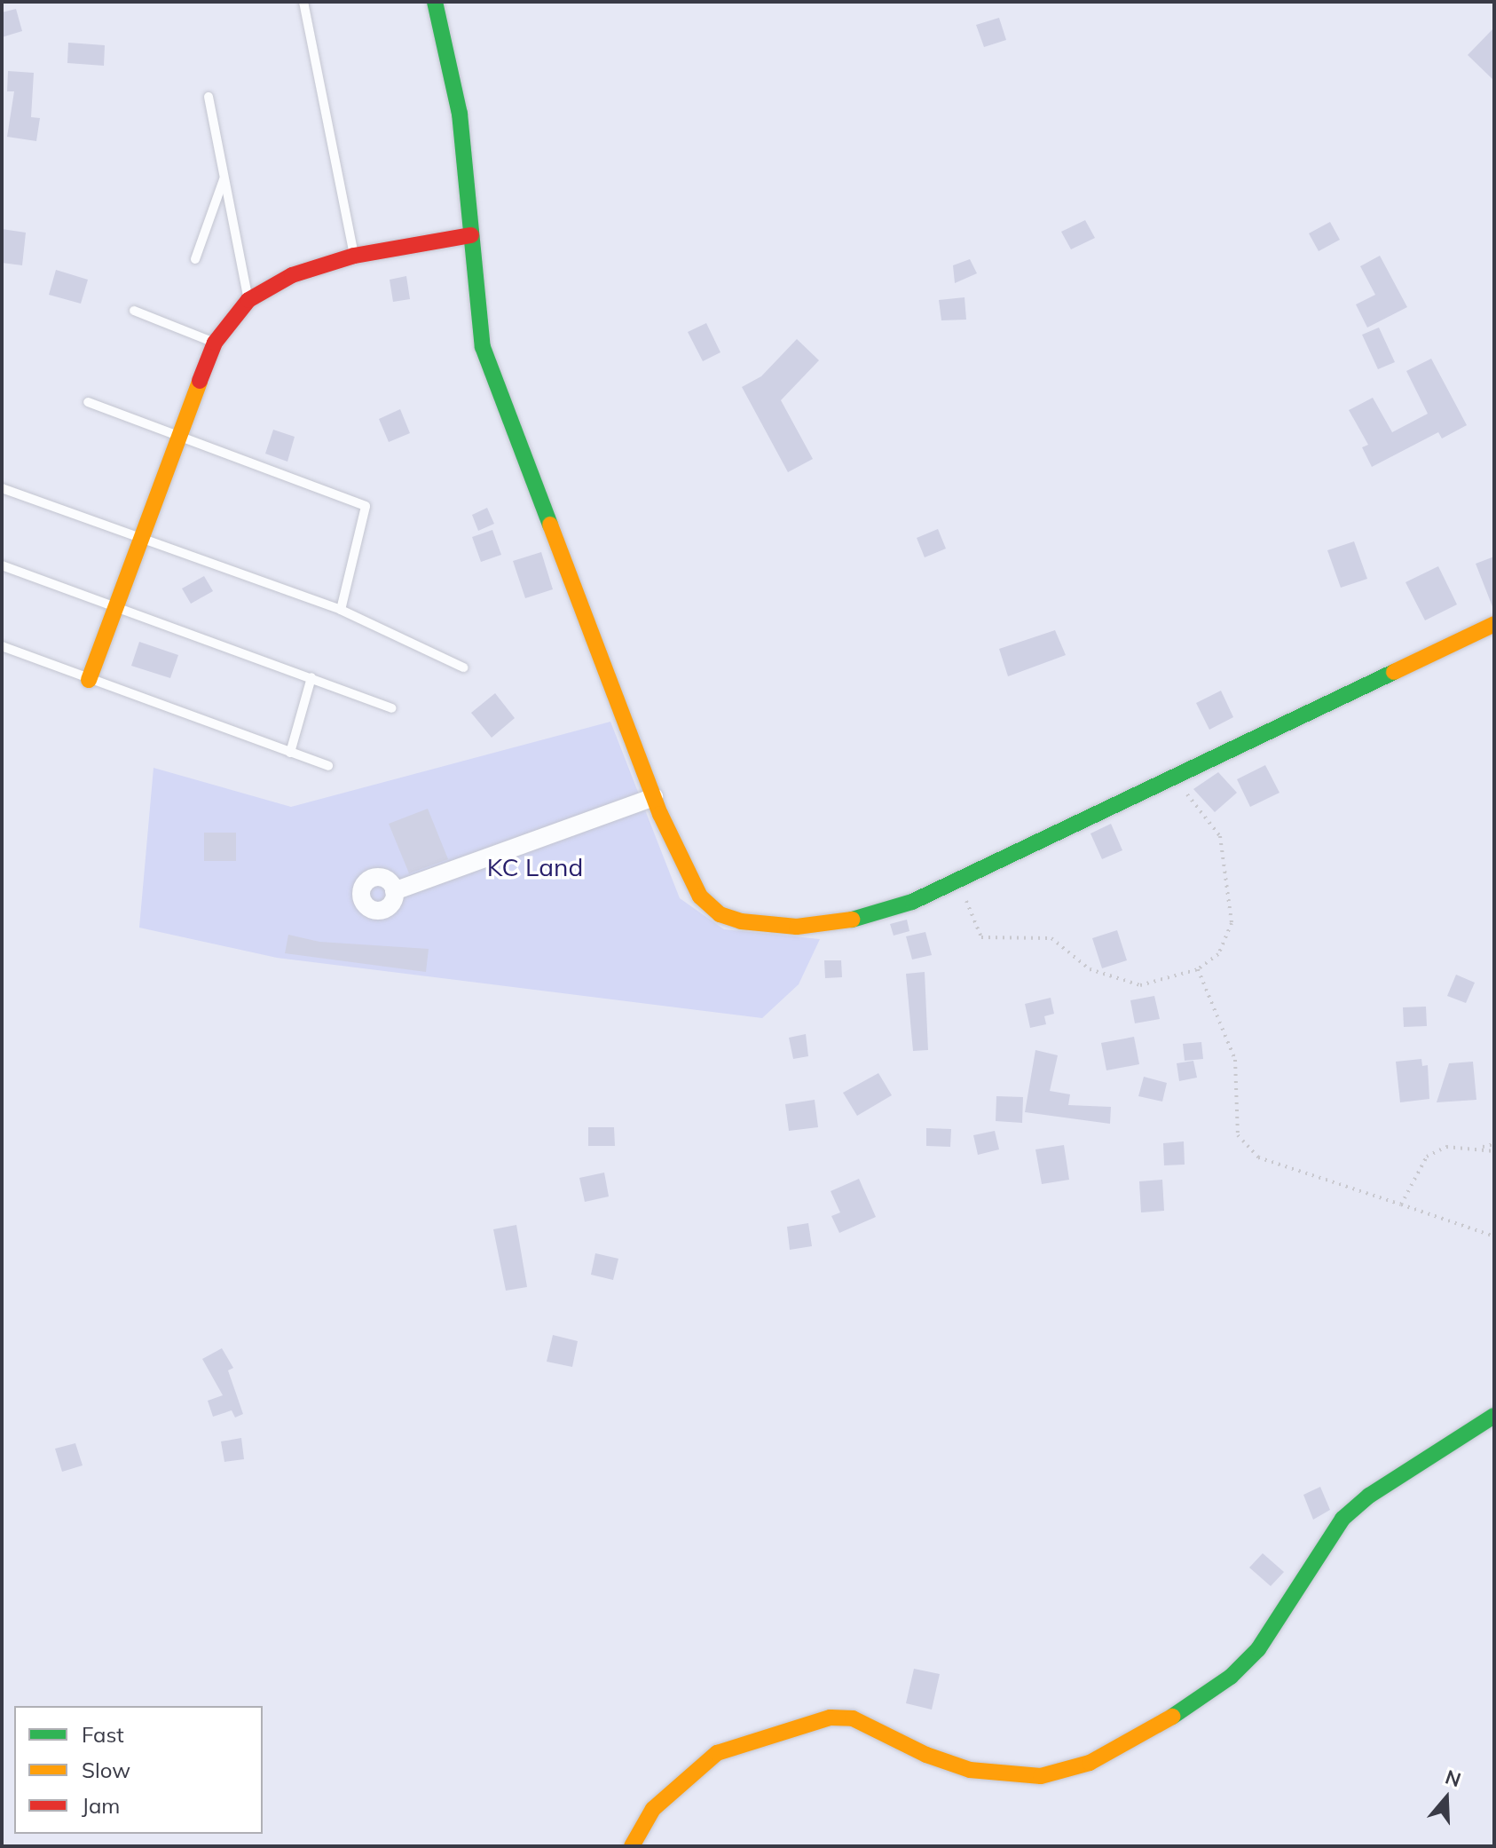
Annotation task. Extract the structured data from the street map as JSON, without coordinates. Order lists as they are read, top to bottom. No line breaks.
{"parks":["KC Land"],"legend":["Fast","Slow","Jam"],"north":"top"}
